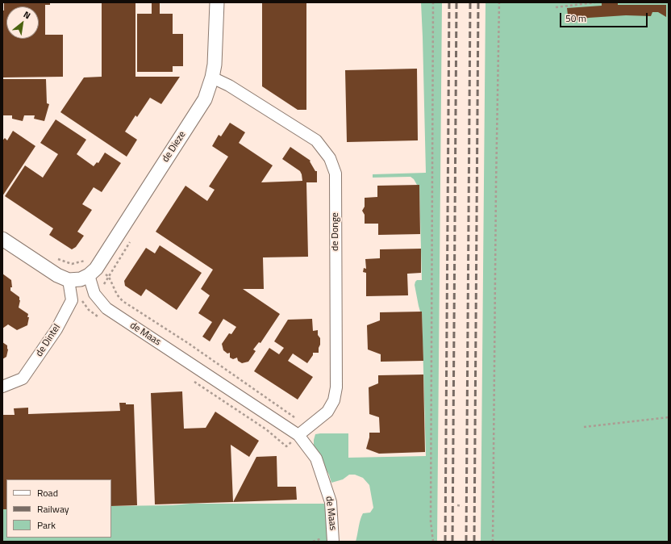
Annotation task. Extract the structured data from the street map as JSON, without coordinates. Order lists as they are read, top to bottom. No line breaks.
{"streets":{"street":["de Dieze","de Donge","de Maas","de Dintel"]},"crossings":[["de Dieze","de Donge"],["de Dieze","de Maas"],["de Donge","de Maas"]],"legend":["Road","Railway","Park"],"scale_bar":"50 m","north":"top right"}
